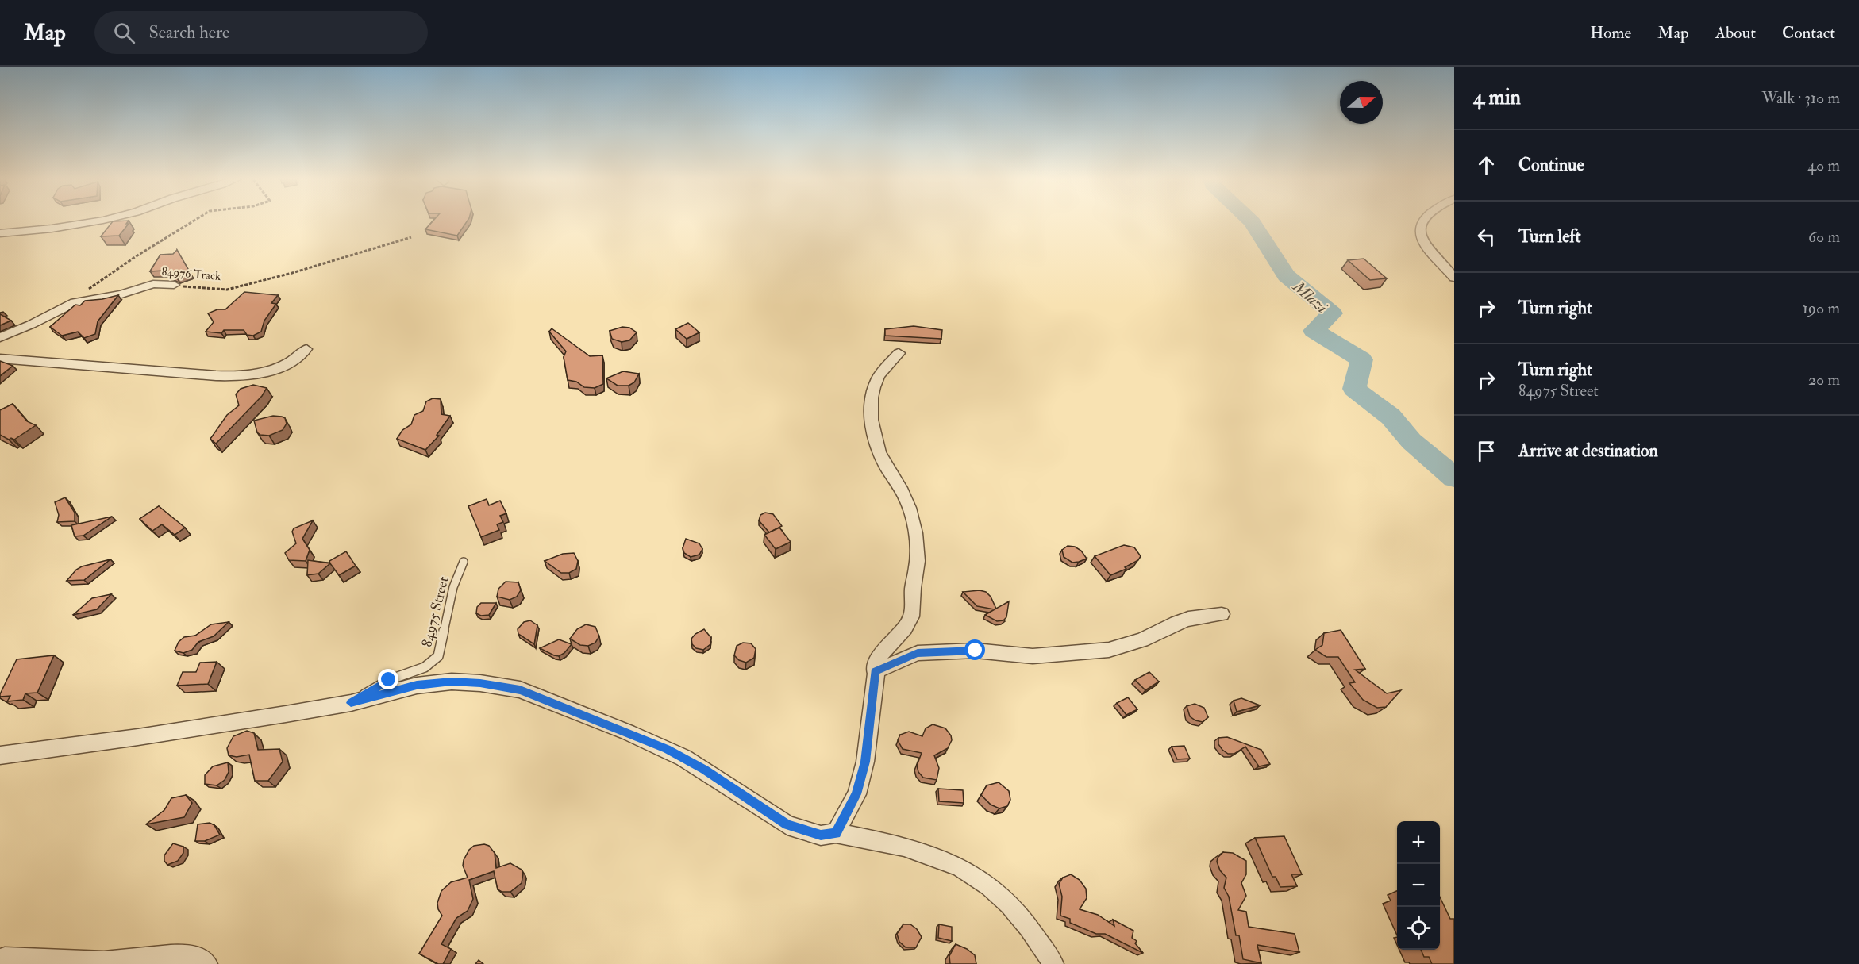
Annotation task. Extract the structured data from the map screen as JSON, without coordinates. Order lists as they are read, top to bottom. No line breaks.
{"streets":{"street":["84976 Track"],"lane":["84975 Street"]},"water":["Mlazi"],"north":"right","page":{"header":"Map","search":"Search here","nav":["Home","Map","About","Contact"],"heading":["4 min","Walk · 310 m"],"list":[["Continue","40 m"],["Turn left","60 m"],["Turn right","190 m"],["Turn right","84975 Street","20 m"],"Arrive at destination"],"map_buttons":["+","−"]}}
